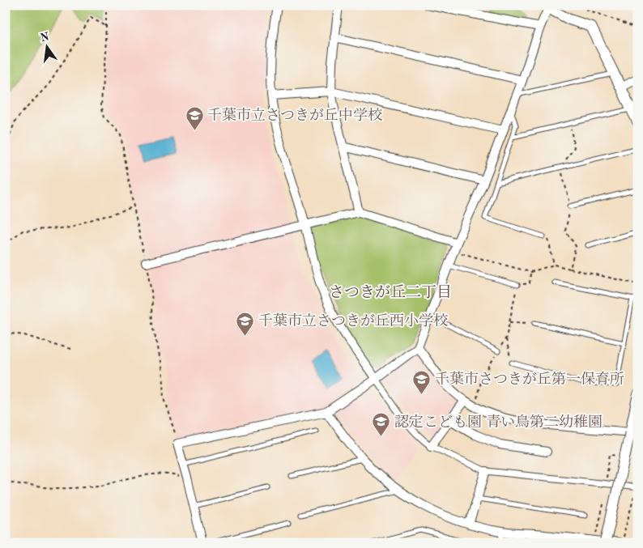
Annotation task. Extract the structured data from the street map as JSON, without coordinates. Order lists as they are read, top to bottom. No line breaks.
{"districts":["さつきが丘二丁目"],"places":{"school or university":["千葉市立さつきが丘中学校","千葉市立さつきが丘西小学校","千葉市さつきが丘第一保育所","認定こども園 青い鳥第二幼稚園"]},"north":"top"}
